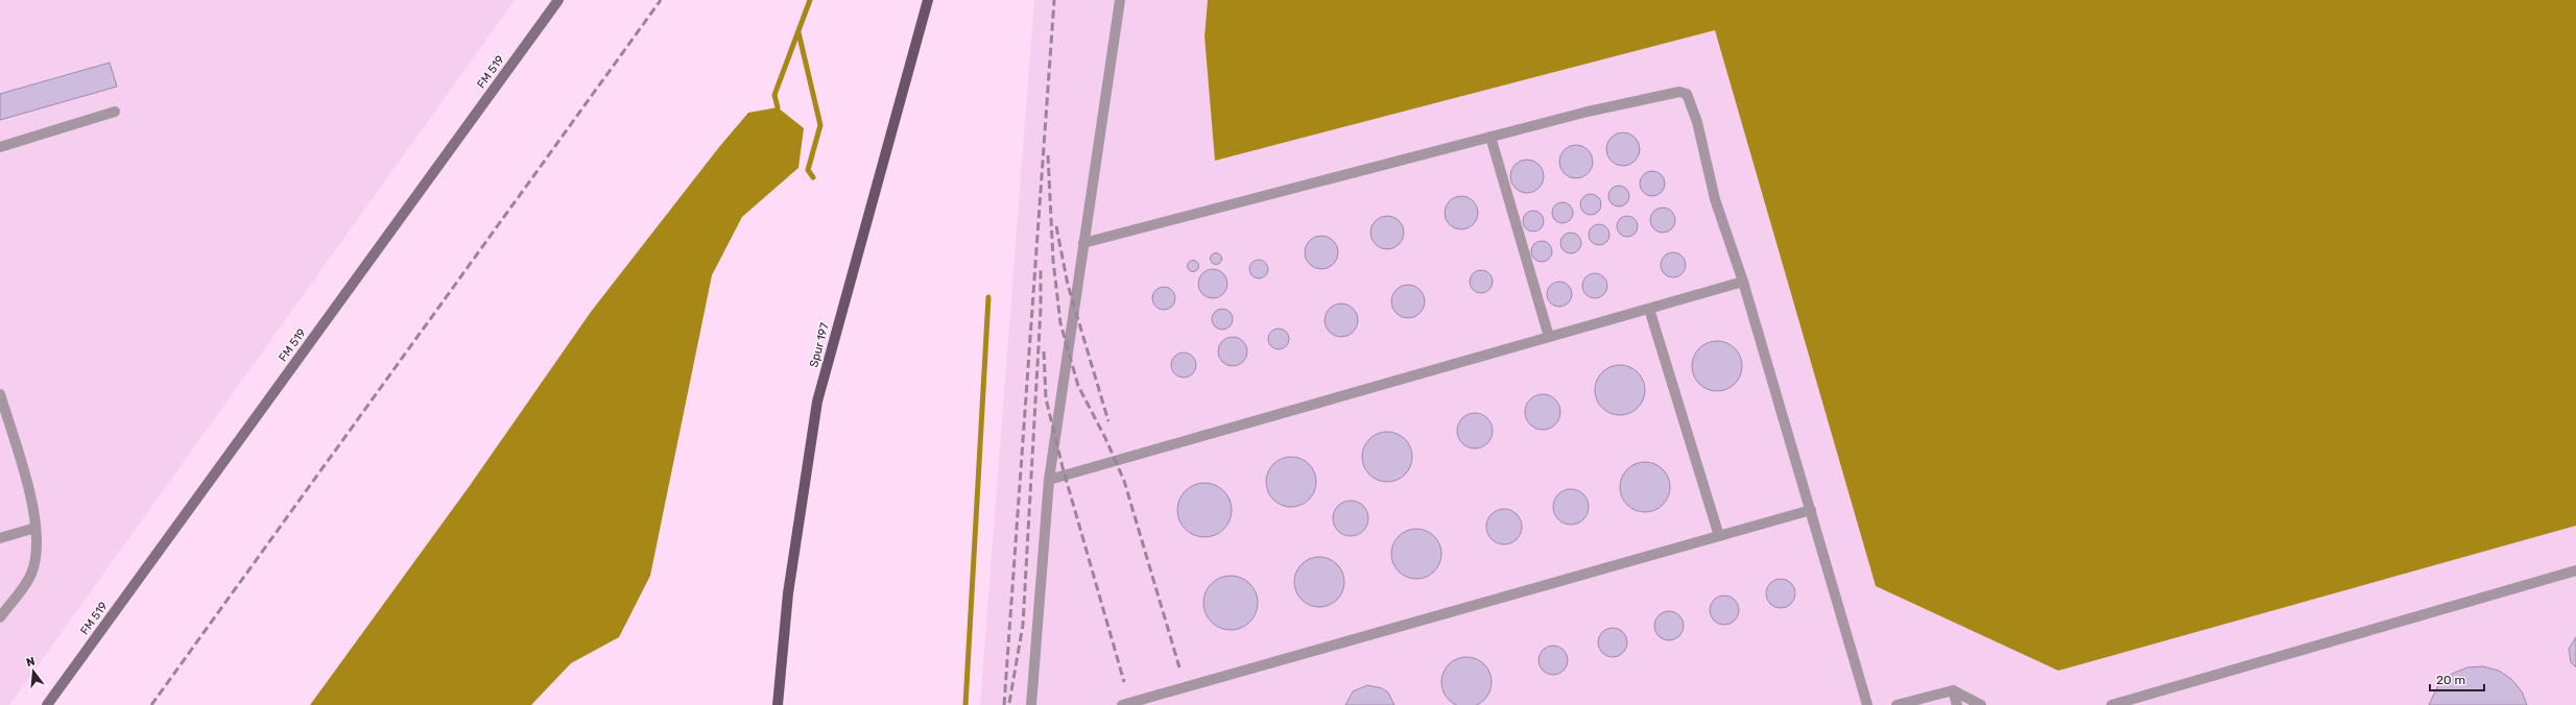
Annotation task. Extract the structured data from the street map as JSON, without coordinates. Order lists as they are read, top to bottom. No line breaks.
{"streets":{"main road":["FM 519","Spur 197"]},"scale_bar":"20 m","north":"top"}
